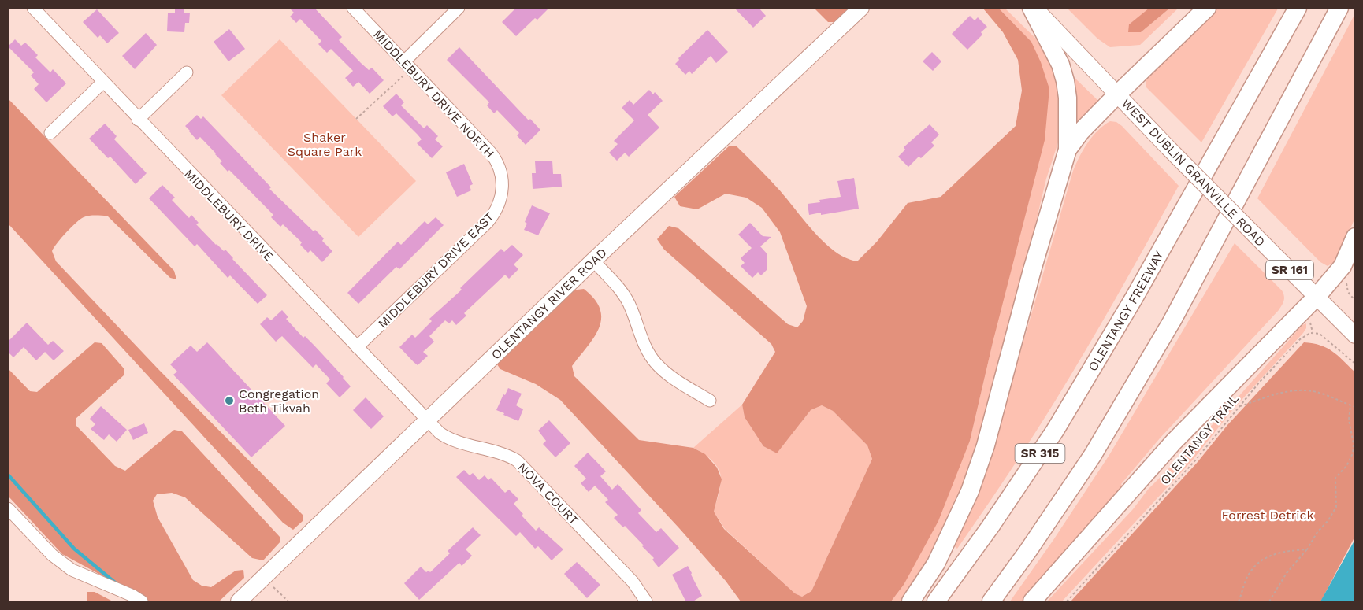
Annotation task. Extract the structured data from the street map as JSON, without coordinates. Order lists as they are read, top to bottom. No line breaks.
{"streets":{"highway":["OLENTANGY FREEWAY","SR 315"],"main road":["WEST DUBLIN GRANVILLE ROAD","SR 161","OLENTANGY RIVER ROAD"],"street":["MIDDLEBURY DRIVE NORTH","MIDDLEBURY DRIVE","MIDDLEBURY DRIVE EAST","NOVA COURT"],"path":["OLENTANGY TRAIL"]},"crossings":[["MIDDLEBURY DRIVE NORTH","MIDDLEBURY DRIVE EAST"],["MIDDLEBURY DRIVE","MIDDLEBURY DRIVE EAST"],["MIDDLEBURY DRIVE","OLENTANGY RIVER ROAD"],["MIDDLEBURY DRIVE","NOVA COURT"],["OLENTANGY RIVER ROAD","NOVA COURT"]],"parks":["Shaker Square Park","Forrest Detrick"],"places":["Congregation Beth Tikvah"]}
